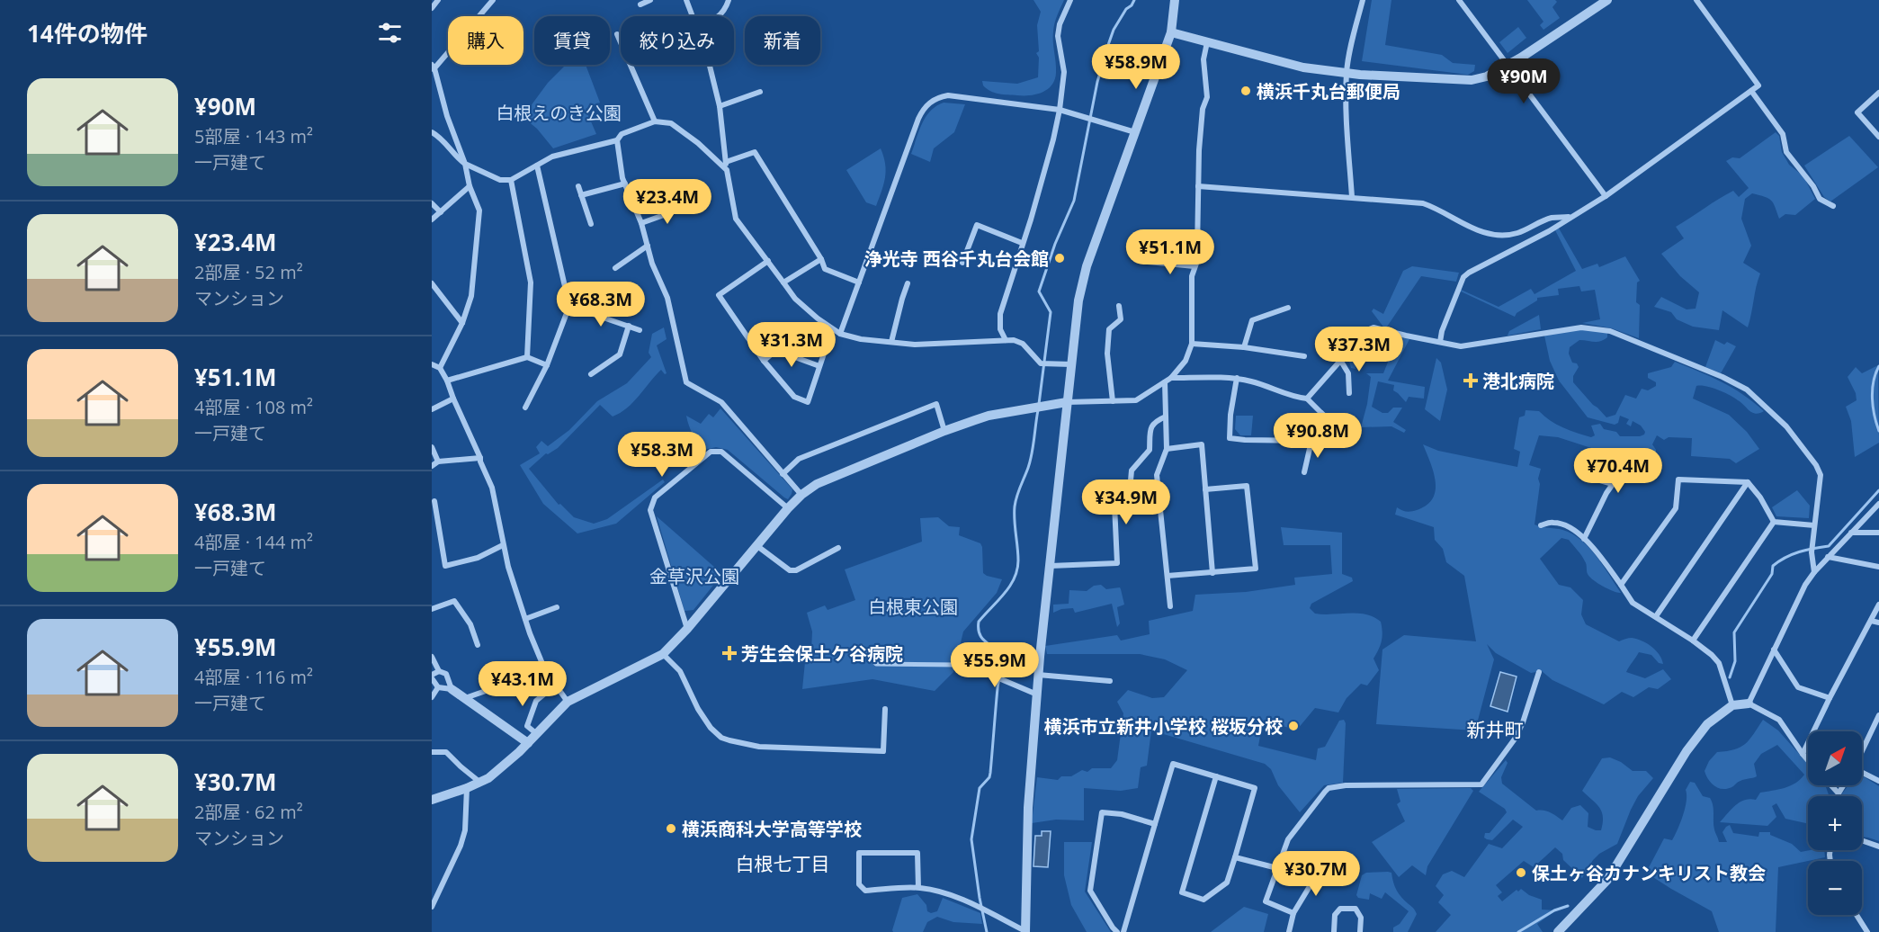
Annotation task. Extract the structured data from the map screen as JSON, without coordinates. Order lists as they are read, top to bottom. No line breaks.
{"districts":["新井町","白根七丁目"],"parks":["白根えのき公園","金草沢公園","白根東公園"],"places":{"other":["横浜千丸台郵便局","浄光寺 西谷千丸台会館","横浜市立新井小学校 桜坂分校","横浜商科大学高等学校","保土ヶ谷カナンキリスト教会"],"health":["港北病院","芳生会保土ケ谷病院"]},"north":"top right","page":{"heading":"14件の物件","chip":["購入","賃貸","絞り込み","新着"],"price":["¥58.9M","¥90M","¥23.4M","¥51.1M","¥68.3M","¥31.3M","¥37.3M","¥90.8M","¥58.3M","¥70.4M","¥34.9M","¥55.9M","¥43.1M","¥30.7M"],"list":[{"name":"¥90M","note":"5部屋 · 143 m² · 一戸建て"},{"name":"¥23.4M","note":"2部屋 · 52 m² · マンション"},{"name":"¥51.1M","note":"4部屋 · 108 m² · 一戸建て"},{"name":"¥68.3M","note":"4部屋 · 144 m² · 一戸建て"},{"name":"¥55.9M","note":"4部屋 · 116 m² · 一戸建て"},{"name":"¥30.7M","note":"2部屋 · 62 m² · マンション"}],"map_buttons":["+","−"]}}
